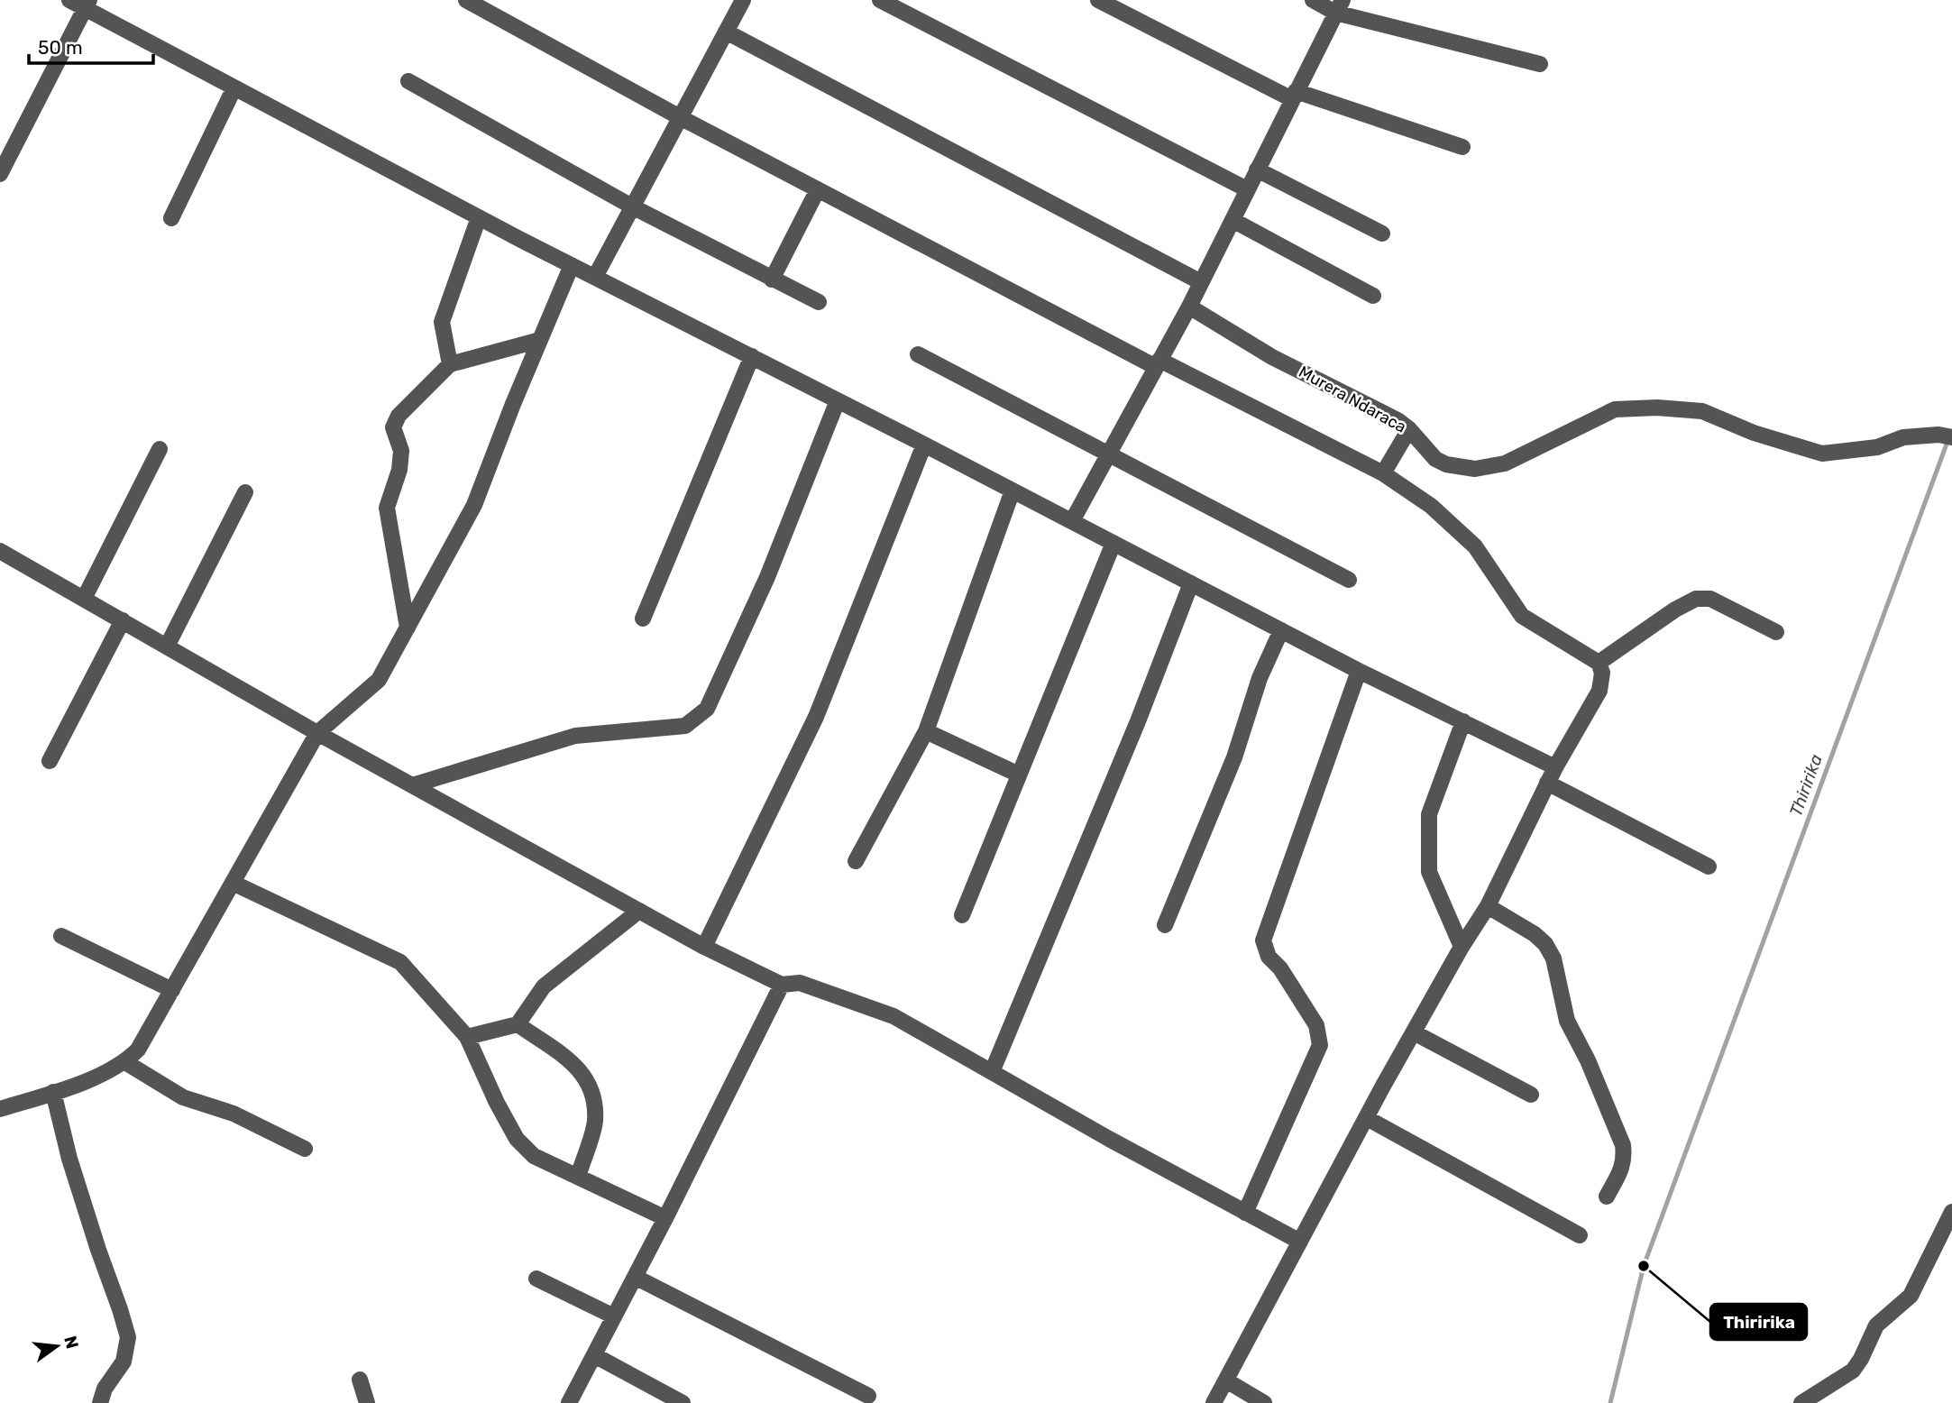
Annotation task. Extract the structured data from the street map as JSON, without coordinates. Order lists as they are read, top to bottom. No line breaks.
{"streets":{"street":["Murera Ndaraca"]},"water":["Thiririka"],"places":["Thiririka"],"scale_bar":"50 m","north":"right"}
